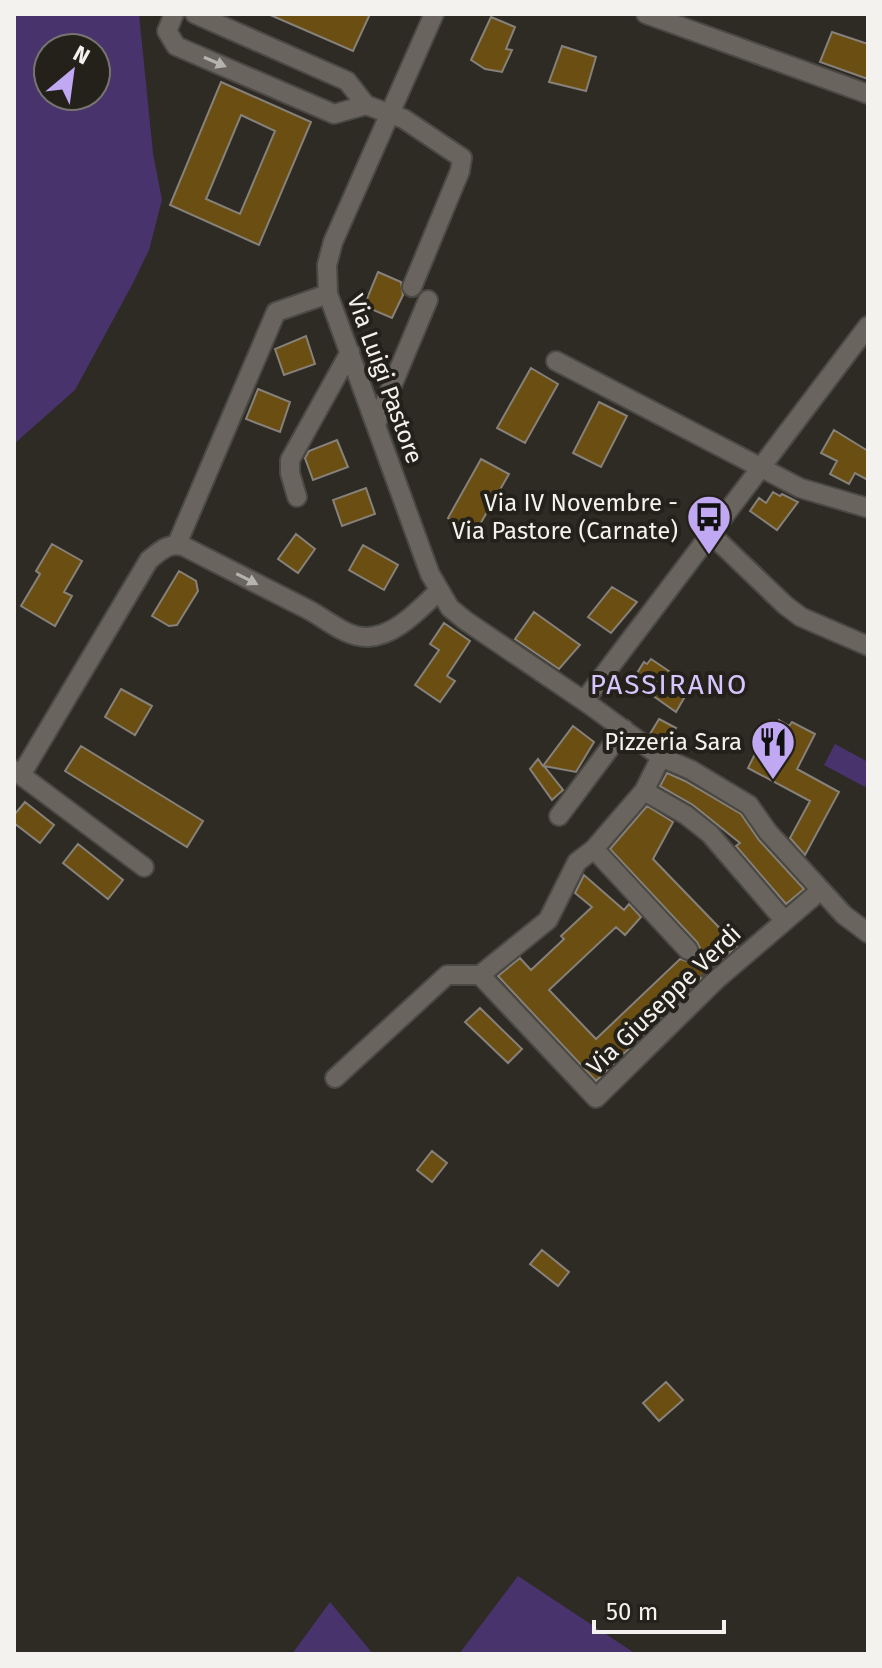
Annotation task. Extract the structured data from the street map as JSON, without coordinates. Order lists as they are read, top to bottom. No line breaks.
{"streets":{"street":["Via Luigi Pastore","Via Giuseppe Verdi"]},"districts":["PASSIRANO"],"places":{"bus stop":["Via IV Novembre - Via Pastore (Carnate)"],"restaurant":["Pizzeria Sara"]},"scale_bar":"50 m","north":"top right"}
